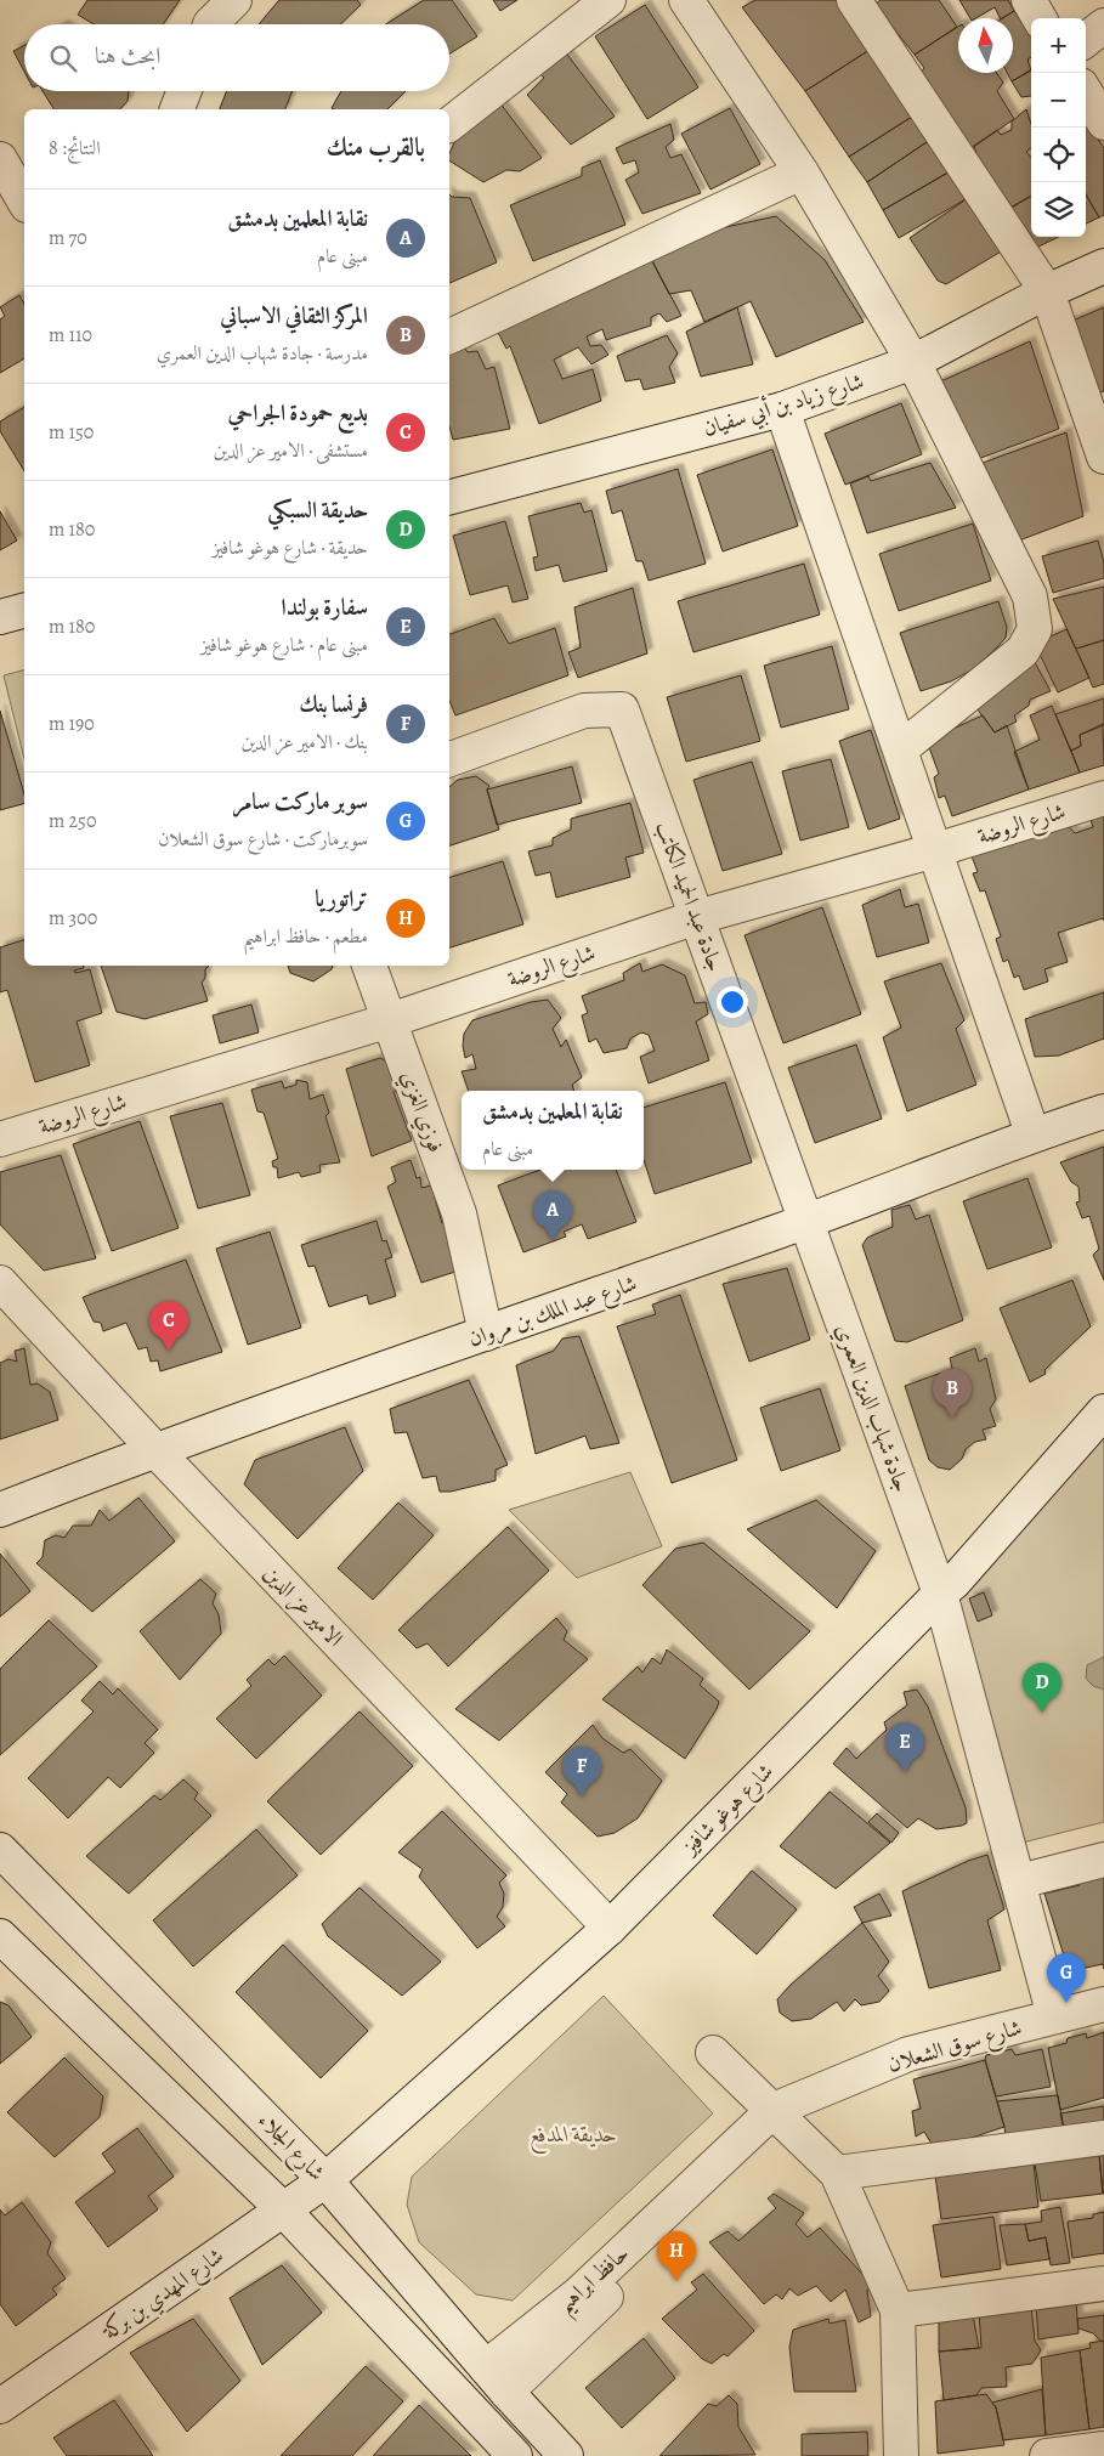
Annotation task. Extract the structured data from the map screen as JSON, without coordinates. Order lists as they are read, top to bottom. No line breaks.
{"streets":{"street":["شارع زياد بن أبي سفيان","شارع الروضة","جادة عبد الحميد الكاتب","فوزي الغزي","شارع عبد الملك بن مروان","جادة شهاب الدين العمري","الامير عز الدين","شارع هوغو شافيز","شارع سوق الشعلان","شارع الجلاء","شارع المهدي بن بركة"]},"crossings":[["شارع الروضة","جادة عبد الحميد الكاتب"],["شارع الروضة","فوزي الغزي"],["جادة عبد الحميد الكاتب","شارع عبد الملك بن مروان"],["جادة عبد الحميد الكاتب","جادة شهاب الدين العمري"],["فوزي الغزي","شارع عبد الملك بن مروان"],["شارع عبد الملك بن مروان","جادة شهاب الدين العمري"],["شارع عبد الملك بن مروان","الامير عز الدين"],["جادة شهاب الدين العمري","شارع هوغو شافيز"],["جادة شهاب الدين العمري","شارع سوق الشعلان"],["الامير عز الدين","شارع هوغو شافيز"],["شارع هوغو شافيز","شارع الجلاء"],["شارع هوغو شافيز","شارع المهدي بن بركة"],["شارع الجلاء","شارع المهدي بن بركة"]],"parks":["حديقة المدفع"],"north":"top","page":{"map_buttons":["+","−"],"search":"ابحث هنا","heading":["بالقرب منك","النتائج: 8"],"list":[{"mark":"A","name":"نقابة المعلمين بدمشق","note":"مبنى عام","value":"70 m"},{"mark":"B","name":"المركز الثقافي الاسباني","note":"مدرسة · جادة شهاب الدين العمري","value":"110 m"},{"mark":"C","name":"بديع حمودة الجراحي","note":"مستشفى · الامير عز الدين","value":"150 m"},{"mark":"D","name":"حديقة السبكي","note":"حديقة · شارع هوغو شافيز","value":"180 m"},{"mark":"E","name":"سفارة بولندا","note":"مبنى عام · شارع هوغو شافيز","value":"180 m"},{"mark":"F","name":"فرنسا بنك","note":"بنك · الامير عز الدين","value":"190 m"},{"mark":"G","name":"سوبر ماركت سامر","note":"سوبرماركت · شارع سوق الشعلان","value":"250 m"},{"mark":"H","name":"تراتوريا","note":"مطعم · حافظ ابراهيم","value":"300 m"}],"popup":["نقابة المعلمين بدمشق","مبنى عام"],"pins":["A","C","B","D","E","F","G","H"]}}
